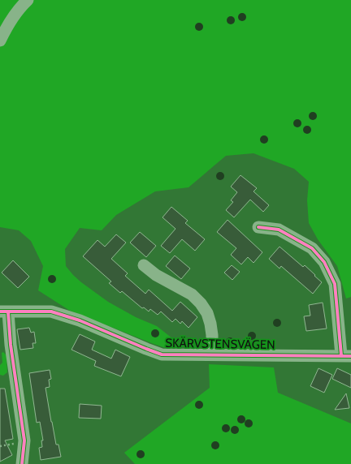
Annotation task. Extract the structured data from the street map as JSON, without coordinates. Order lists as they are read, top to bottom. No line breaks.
{"streets":{"street":["SKÄRVSTENSVÄGEN"]}}
